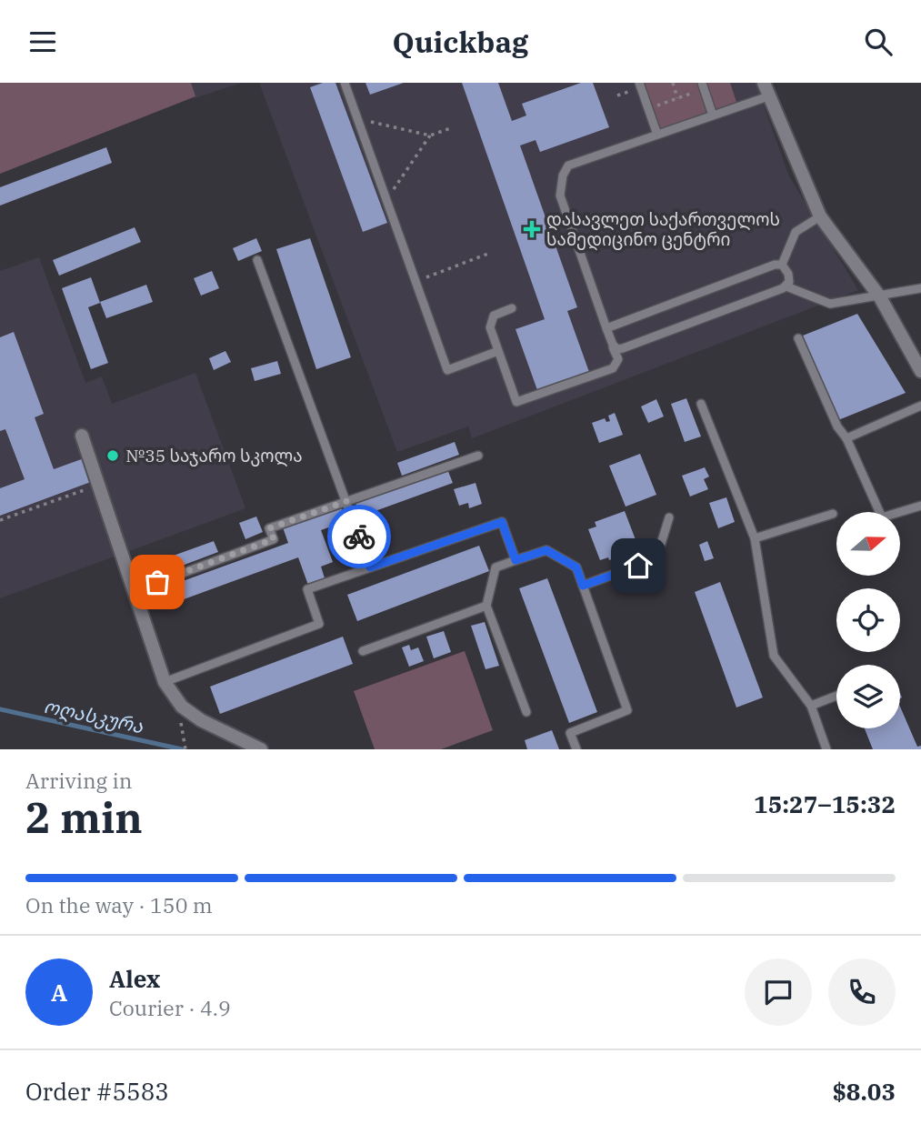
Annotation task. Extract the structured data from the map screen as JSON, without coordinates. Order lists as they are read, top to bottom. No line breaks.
{"water":["ოღასკურა"],"places":{"health":["დასავლეთ საქართველოს სამედიცინო ცენტრი"],"other":["№35 საჯარო სკოლა"]},"north":"right","page":{"header":"Quickbag","heading":["2 min","Arriving in","15:27–15:32"],"panel":["Alex","Courier · 4.9","Order #5583","$8.03"],"bar":"On the way · 150 m","round":"A"}}
